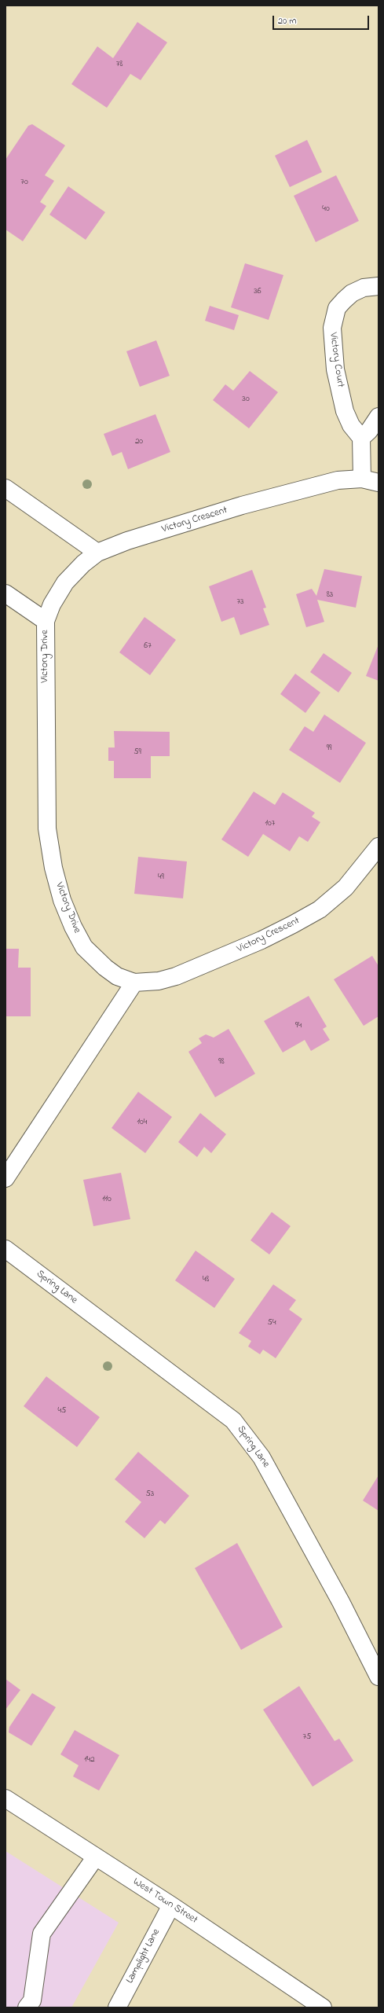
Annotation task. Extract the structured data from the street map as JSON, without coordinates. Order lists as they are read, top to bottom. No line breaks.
{"streets":{"street":["Victory Court","Victory Crescent","Victory Drive","Spring Lane","West Town Street","Lamplight Lane"]},"crossings":[["Victory Crescent","Victory Drive"],["West Town Street","Lamplight Lane"]],"house_numbers":["78","70","40","36","30","20","83","73","67","99","59","107","49","94","98","104","110","48","54","45","53","75","142"],"scale_bar":"20 m"}
